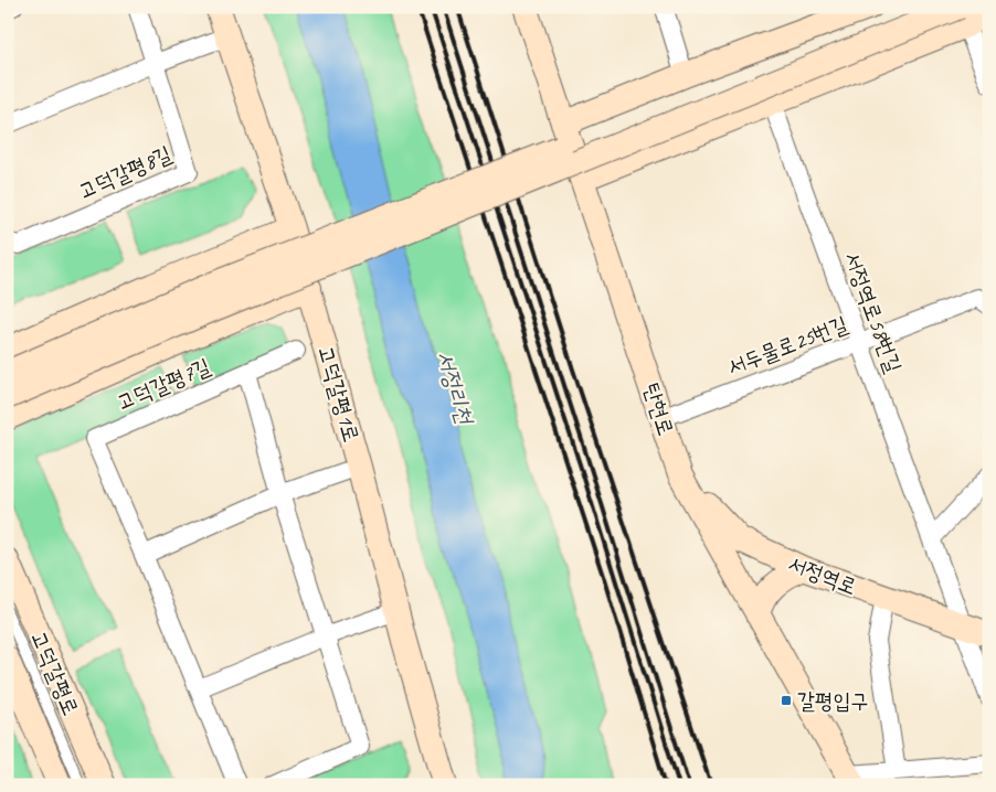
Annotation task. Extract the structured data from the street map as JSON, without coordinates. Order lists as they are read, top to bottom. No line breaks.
{"streets":{"street":["고덕갈평8길","서정역로58번길","서두물로25번길","고덕갈평7길","고덕갈평1로","탄현로","서정역로","고덕갈평로"]},"crossings":[["서정역로58번길","서두물로25번길"],["서정역로58번길","서정역로"],["서두물로25번길","탄현로"],["탄현로","서정역로"]],"water":["서정리천"],"places":{"transit":["갈평입구"]}}
